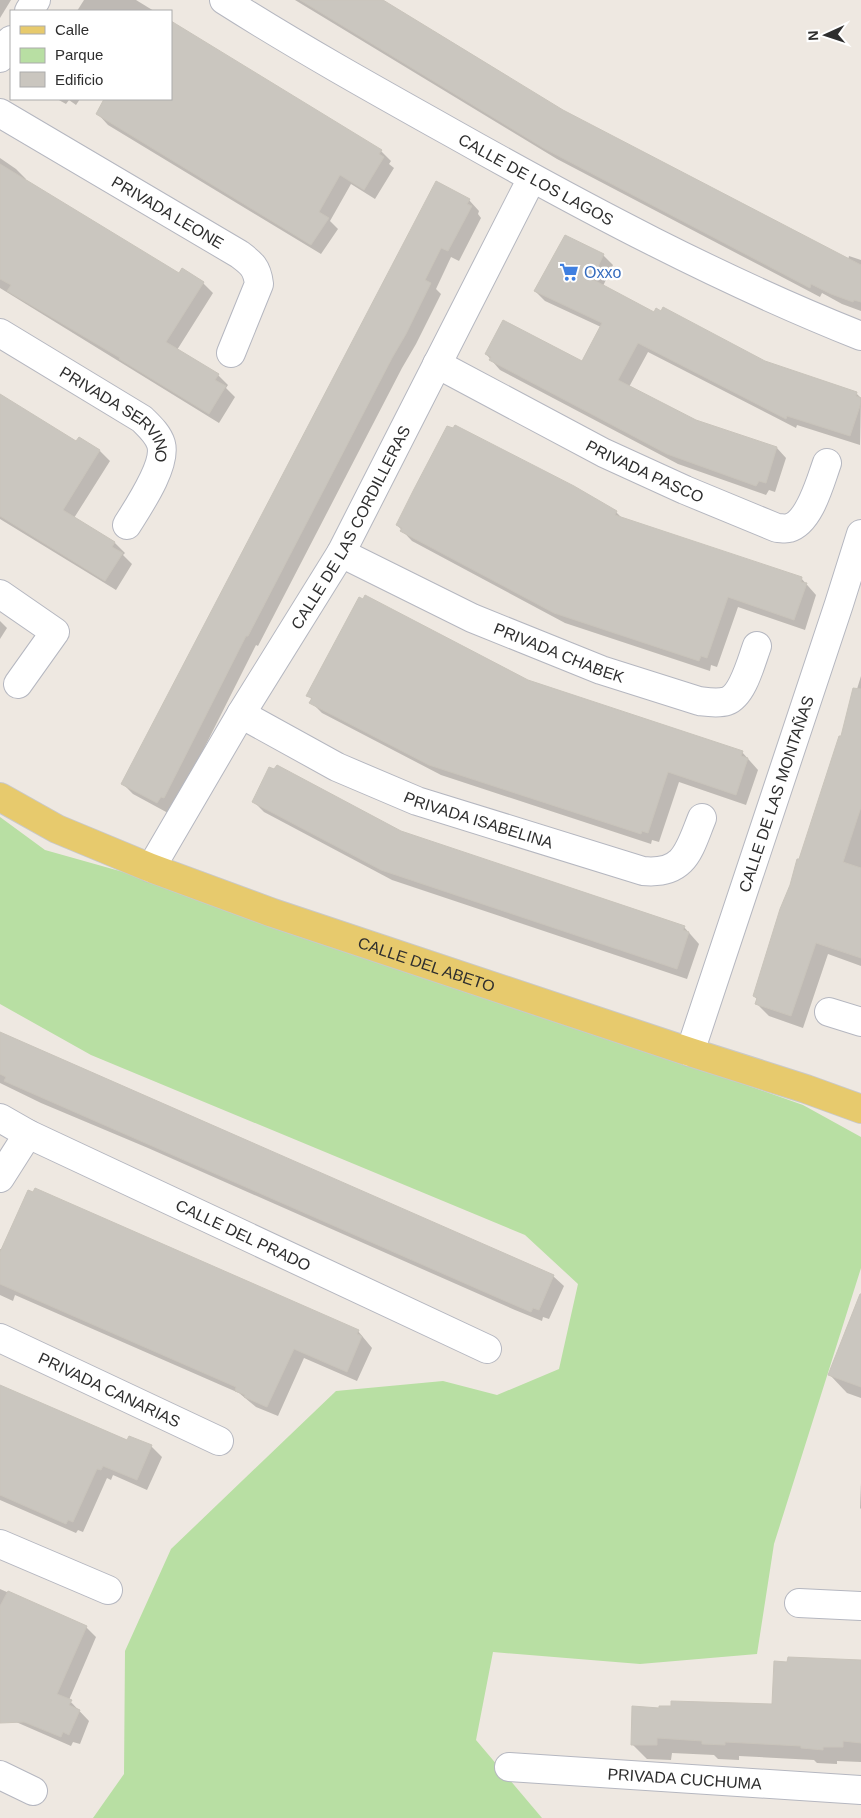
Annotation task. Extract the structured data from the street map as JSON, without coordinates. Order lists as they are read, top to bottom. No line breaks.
{"streets":{"main road":["CALLE DEL ABETO"],"street":["CALLE DE LOS LAGOS","PRIVADA LEONE","PRIVADA SERVINO","PRIVADA PASCO","CALLE DE LAS CORDILLERAS","PRIVADA CHABEK","CALLE DE LAS MONTAÑAS","PRIVADA ISABELINA","CALLE DEL PRADO","PRIVADA CANARIAS","PRIVADA CUCHUMA"]},"crossings":[["CALLE DE LOS LAGOS","CALLE DE LAS CORDILLERAS"],["PRIVADA PASCO","CALLE DE LAS CORDILLERAS"],["CALLE DE LAS CORDILLERAS","PRIVADA CHABEK"],["CALLE DE LAS CORDILLERAS","PRIVADA ISABELINA"],["CALLE DE LAS CORDILLERAS","CALLE DEL ABETO"],["CALLE DE LAS MONTAÑAS","CALLE DEL ABETO"]],"places":{"supermarket":["Oxxo"]},"legend":["Calle","Parque","Edificio"],"north":"left"}
